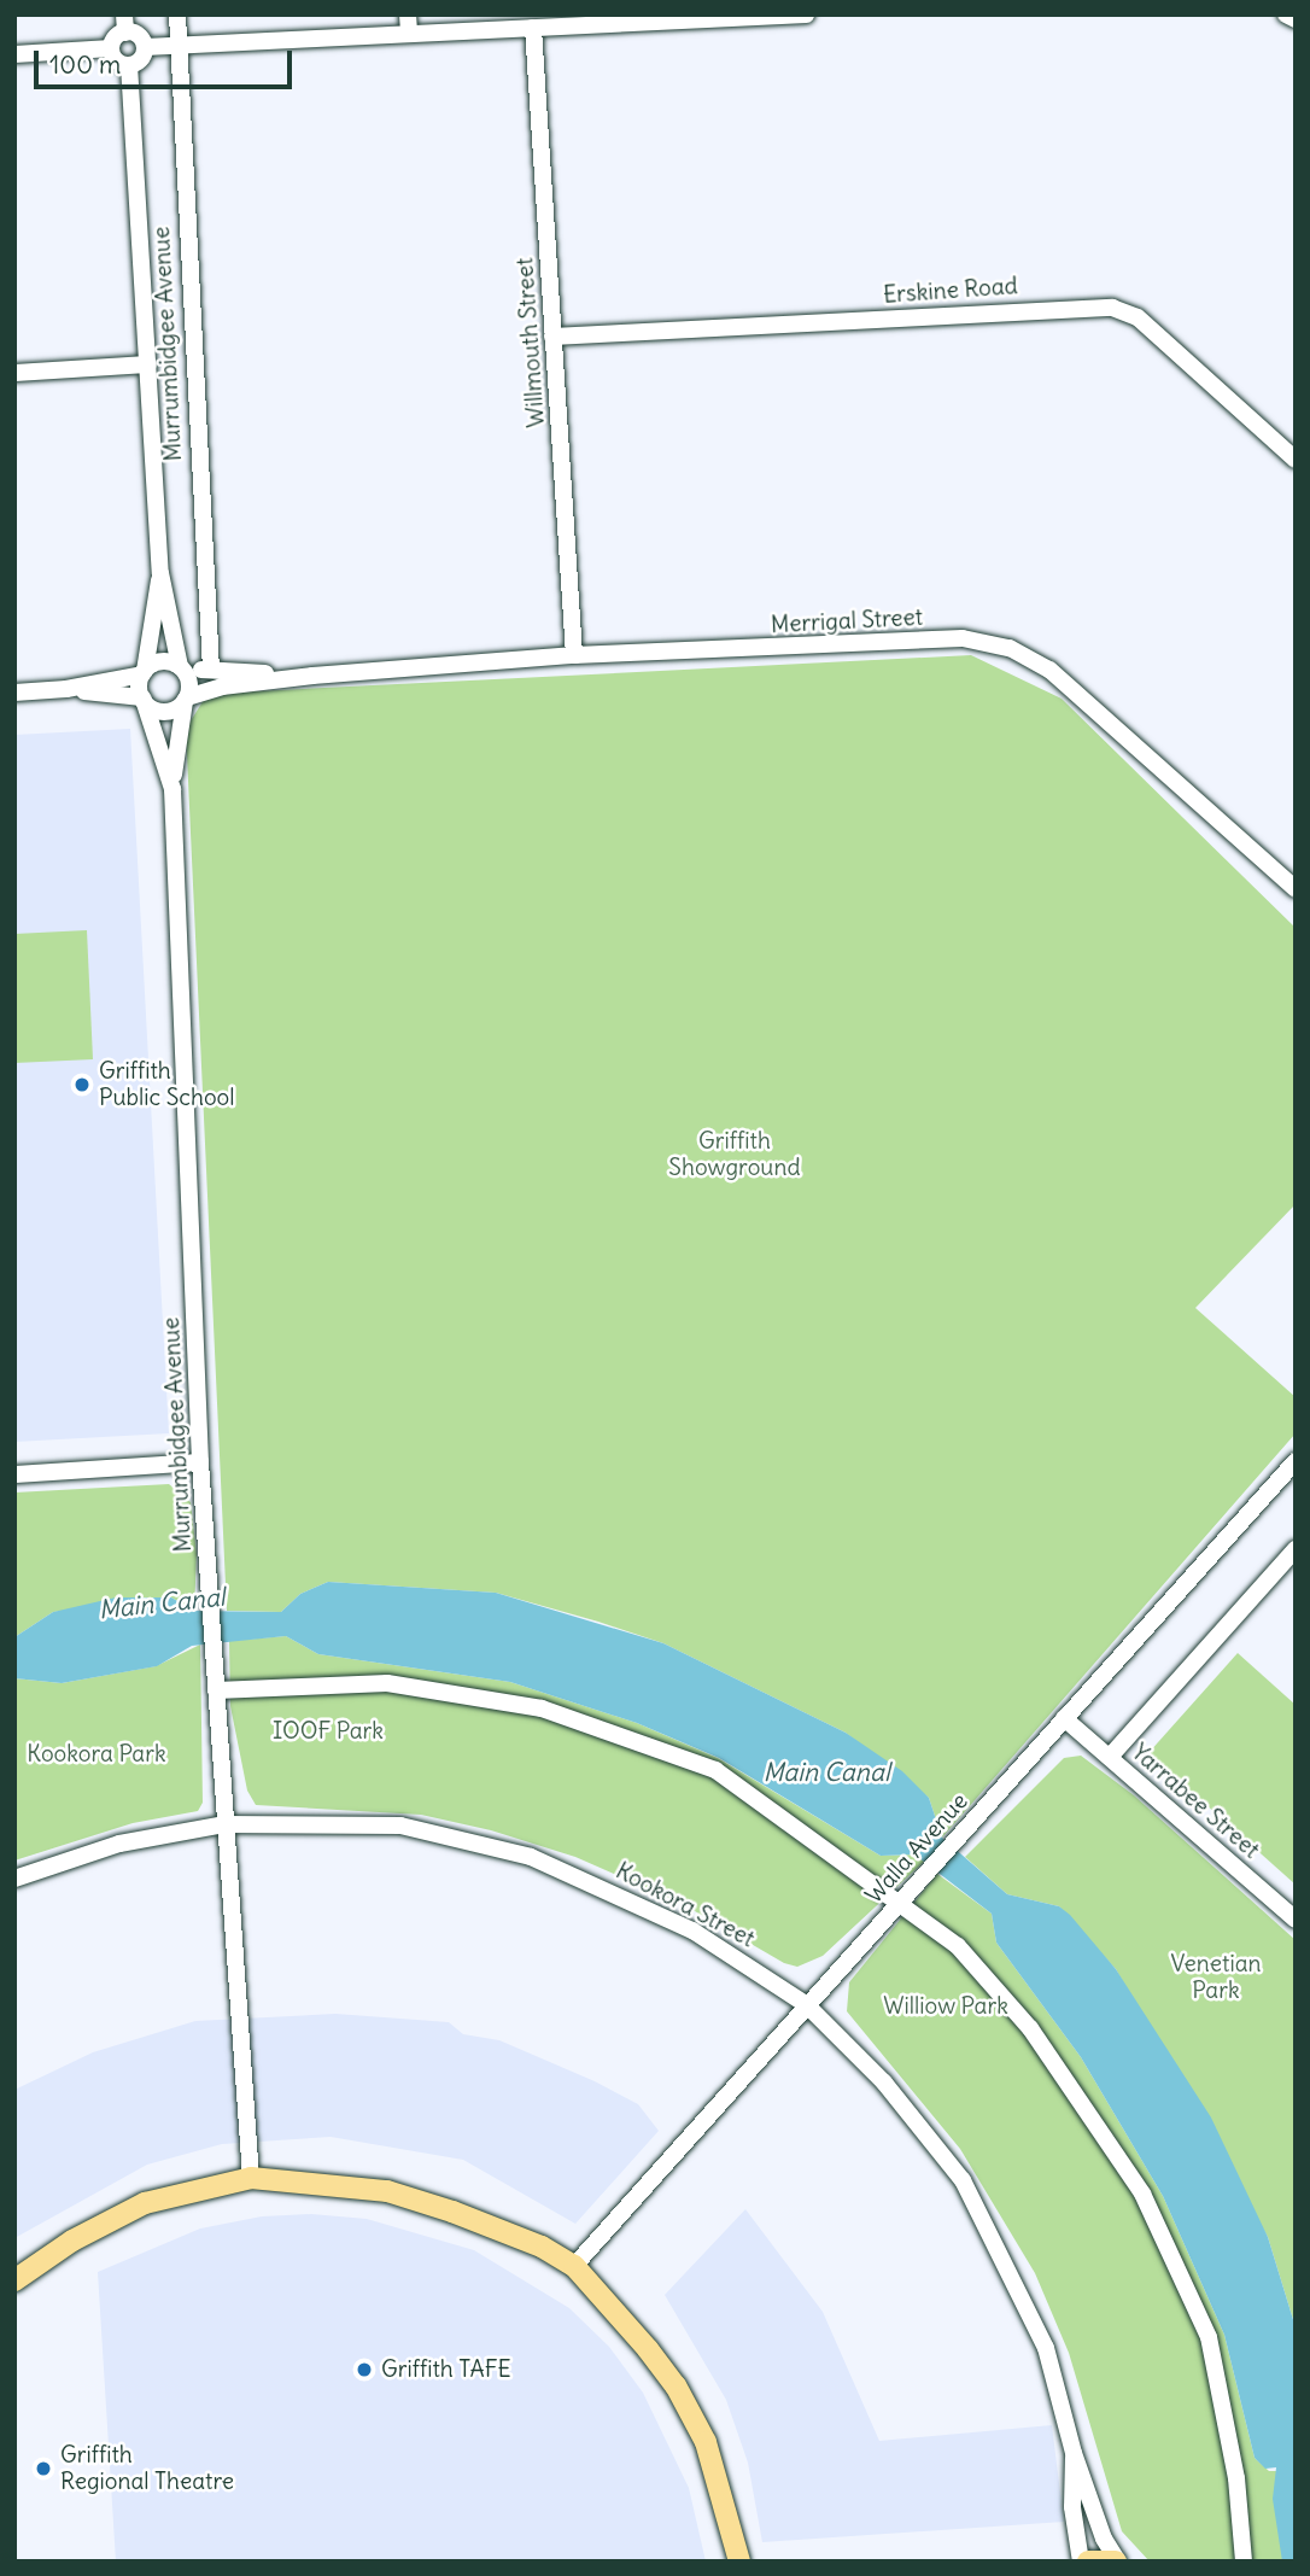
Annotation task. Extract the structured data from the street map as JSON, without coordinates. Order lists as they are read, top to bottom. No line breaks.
{"streets":{"street":["Erskine Road","Willmouth Street","Murrumbidgee Avenue","Merrigal Street","Yarrabee Street","Walla Avenue","Kookora Street"]},"crossings":[["Erskine Road","Willmouth Street"],["Willmouth Street","Merrigal Street"],["Murrumbidgee Avenue","Merrigal Street"],["Murrumbidgee Avenue","Kookora Street"],["Yarrabee Street","Walla Avenue"],["Walla Avenue","Kookora Street"]],"water":["Main Canal"],"parks":["Griffith Showground","IOOF Park","Kookora Park","Venetian Park","Williow Park"],"places":["Griffith Public School","Griffith TAFE","Griffith Regional Theatre"],"scale_bar":"100 m"}
